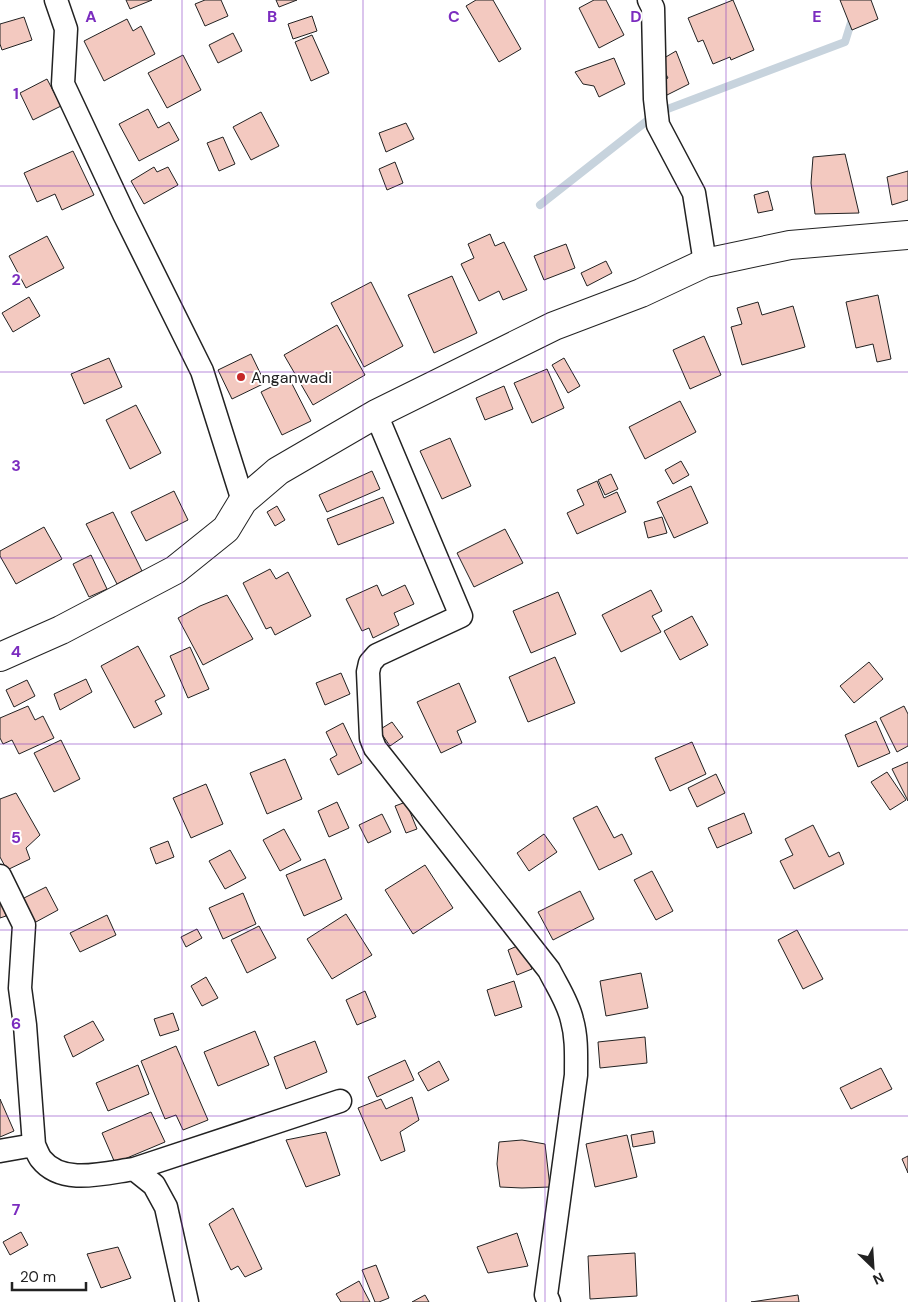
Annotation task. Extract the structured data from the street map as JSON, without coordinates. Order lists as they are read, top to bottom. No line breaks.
{"places":["Anganwadi"],"scale_bar":"20 m","north":"bottom right","grid":{"columns":["A","B","C","D","E"],"rows":["1","2","3","4","5","6","7"]}}
